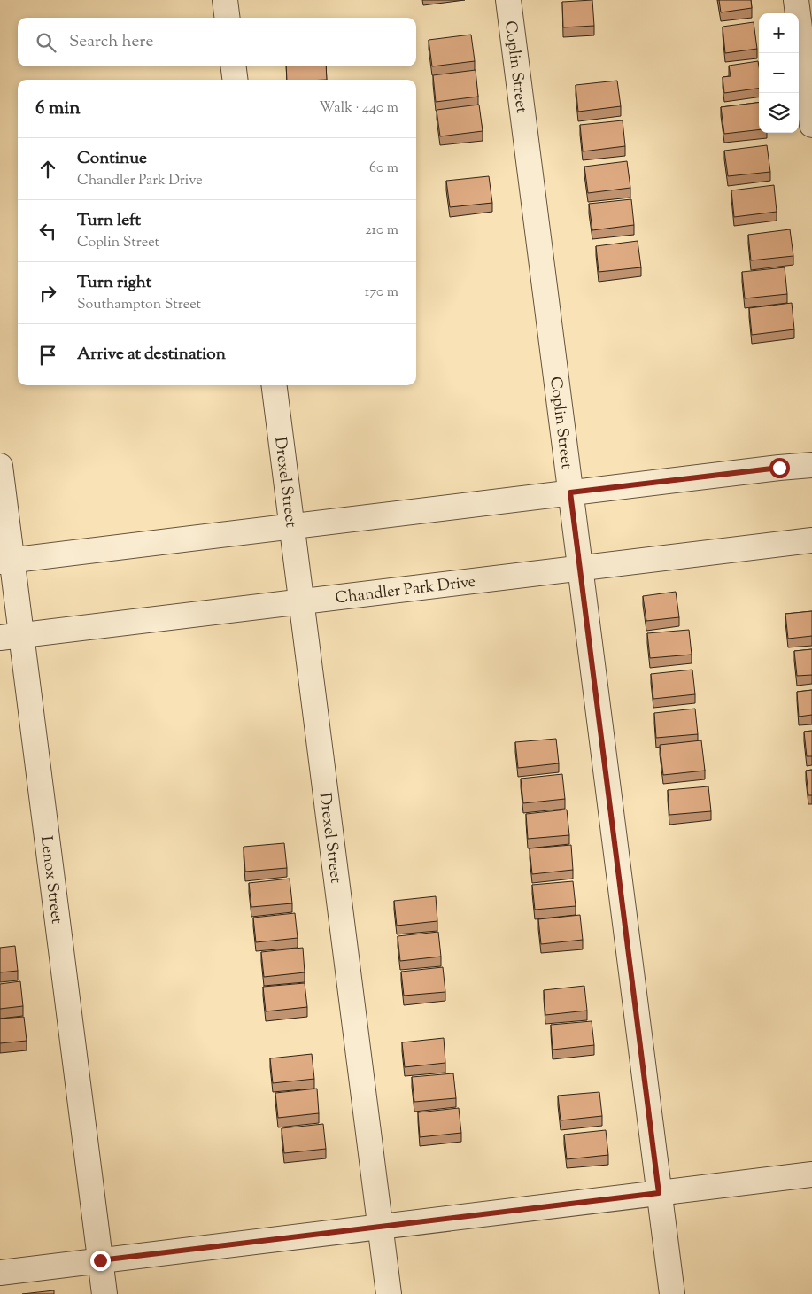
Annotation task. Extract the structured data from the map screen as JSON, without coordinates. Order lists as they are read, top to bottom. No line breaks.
{"streets":{"street":["Coplin Street","Drexel Street","Chandler Park Drive","Lenox Street"]},"crossings":[["Coplin Street","Chandler Park Drive"],["Drexel Street","Chandler Park Drive"],["Chandler Park Drive","Lenox Street"]],"page":{"map_buttons":["+","−"],"search":"Search here","heading":["6 min","Walk · 440 m"],"list":[["Continue","Chandler Park Drive","60 m"],["Turn left","Coplin Street","210 m"],["Turn right","Southampton Street","170 m"],"Arrive at destination"]}}
